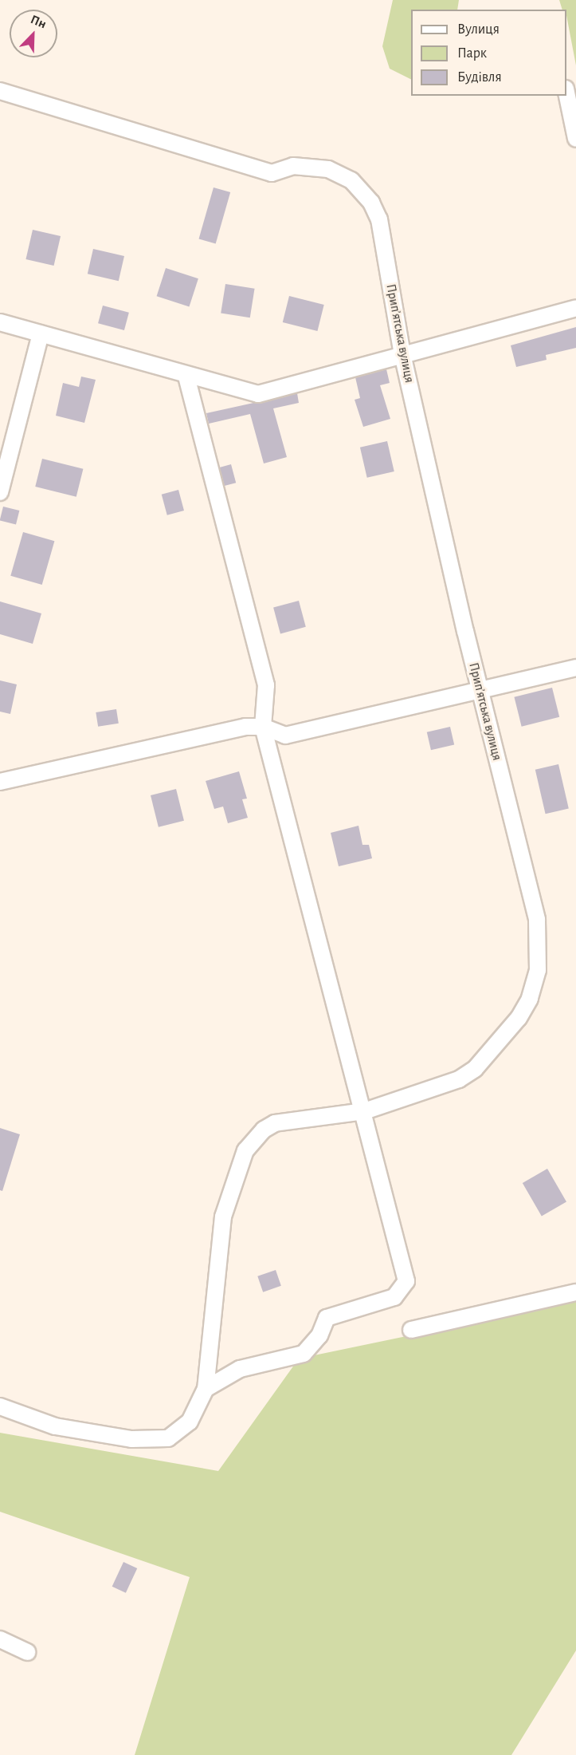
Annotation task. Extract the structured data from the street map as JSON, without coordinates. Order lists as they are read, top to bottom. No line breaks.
{"streets":{"street":["Прип’ятська вулиця"]},"legend":["Вулиця","Парк","Будівля"],"north":"top right"}
